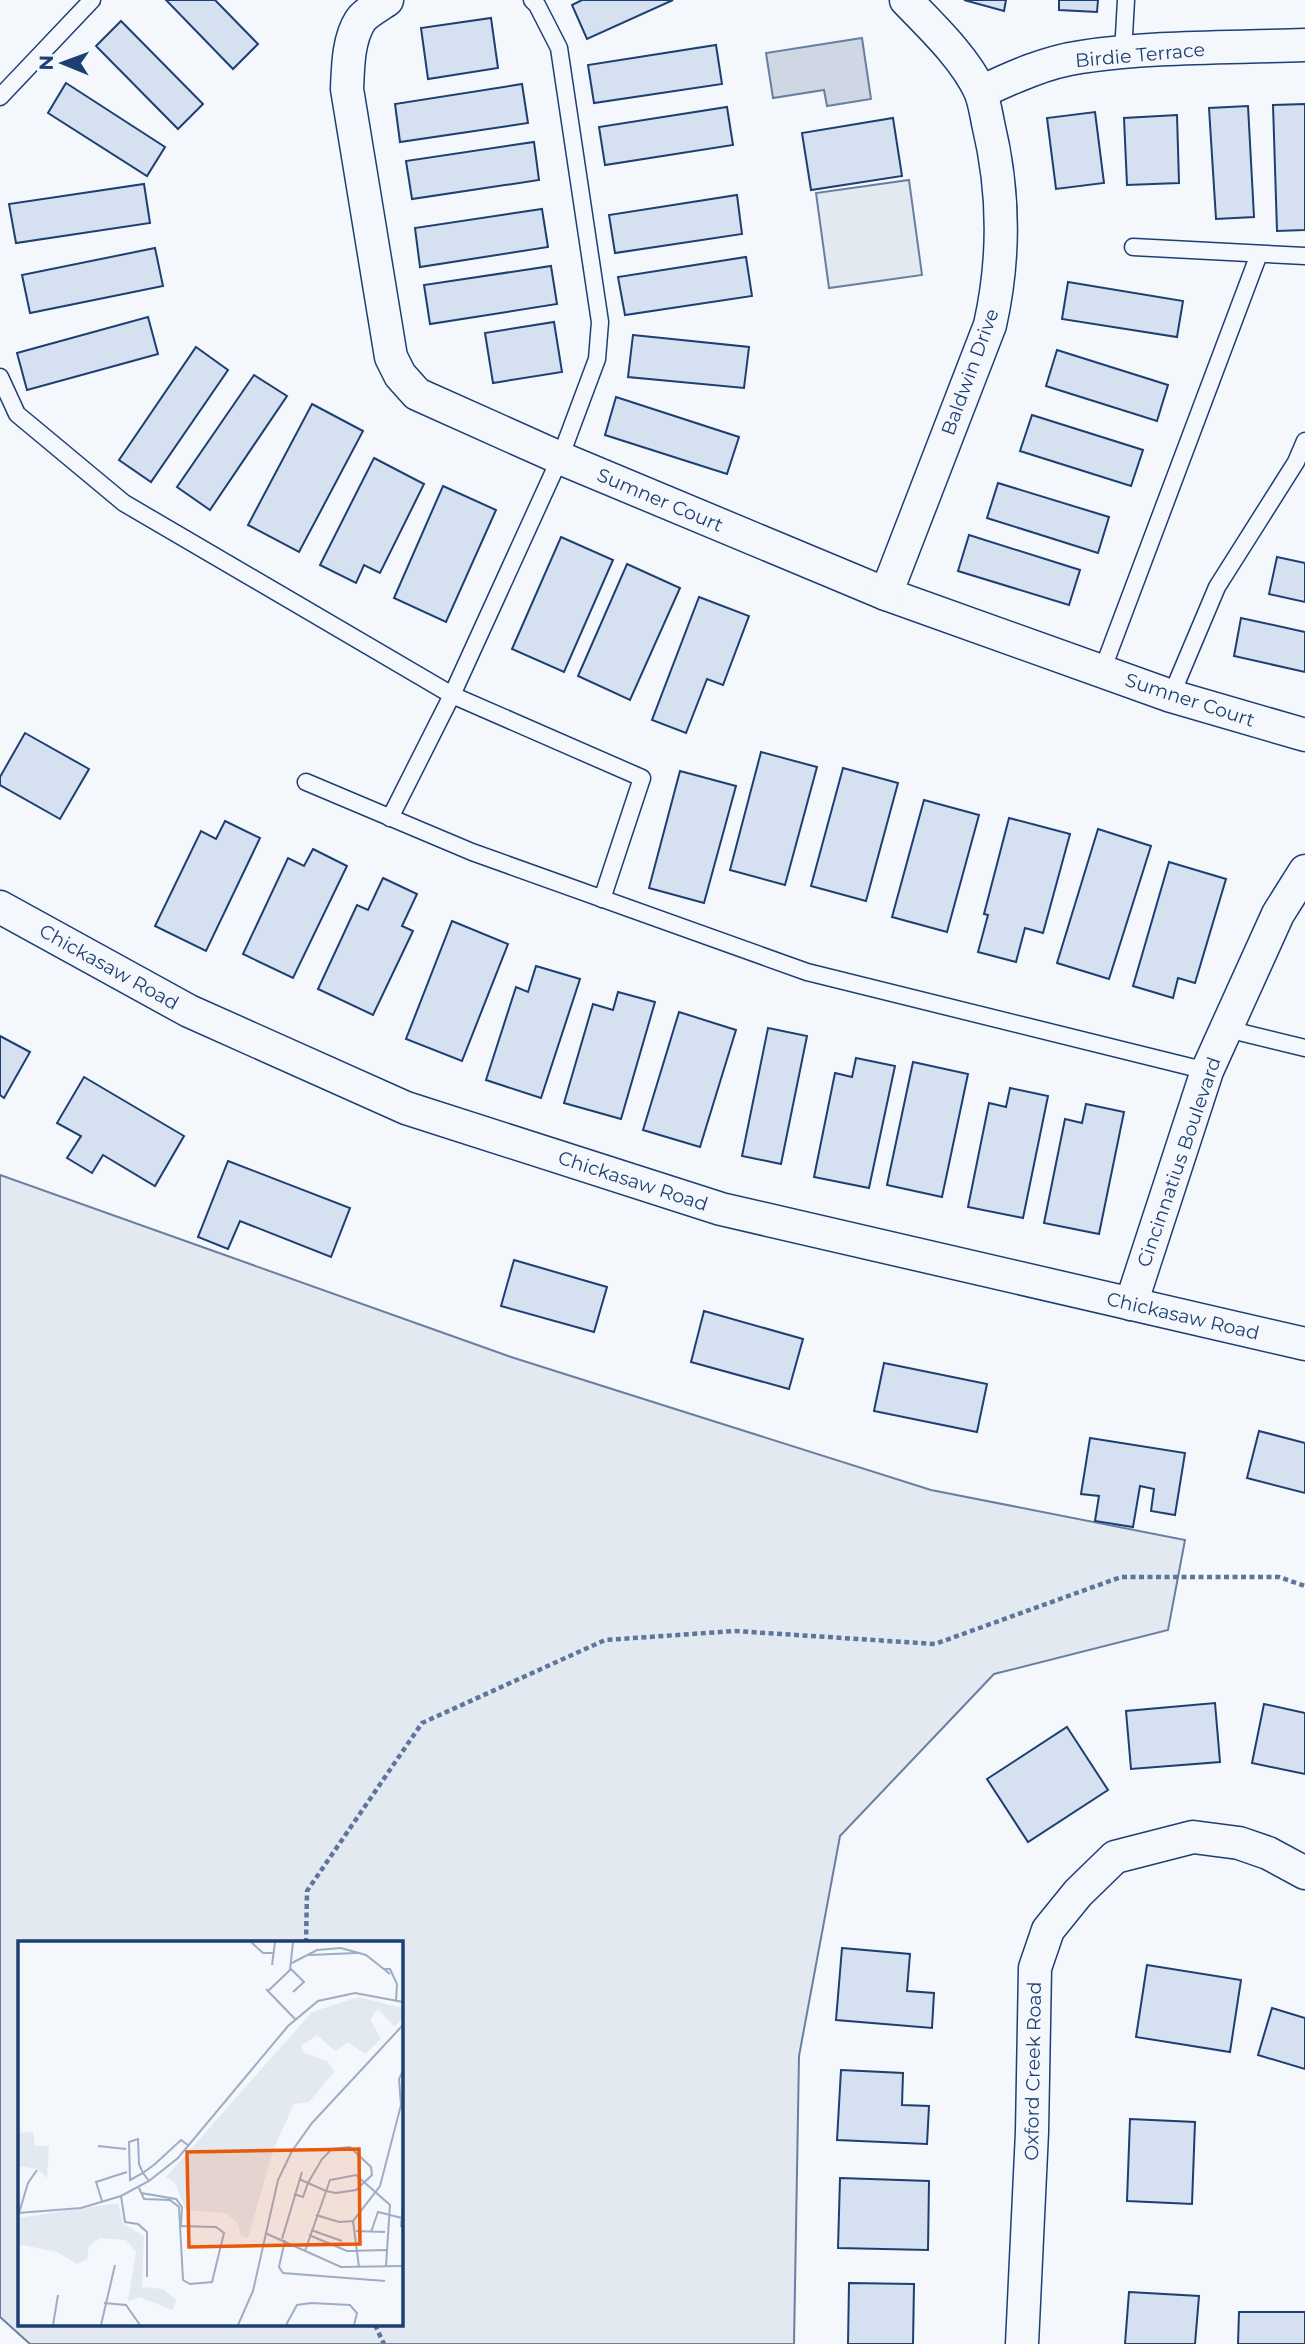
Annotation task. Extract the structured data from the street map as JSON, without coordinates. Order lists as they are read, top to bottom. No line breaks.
{"streets":{"street":["Birdie Terrace","Baldwin Drive","Sumner Court","Chickasaw Road","Cincinnatius Boulevard","Oxford Creek Road"]},"crossings":[["Birdie Terrace","Baldwin Drive"],["Baldwin Drive","Sumner Court"],["Chickasaw Road","Cincinnatius Boulevard"]],"north":"left"}
